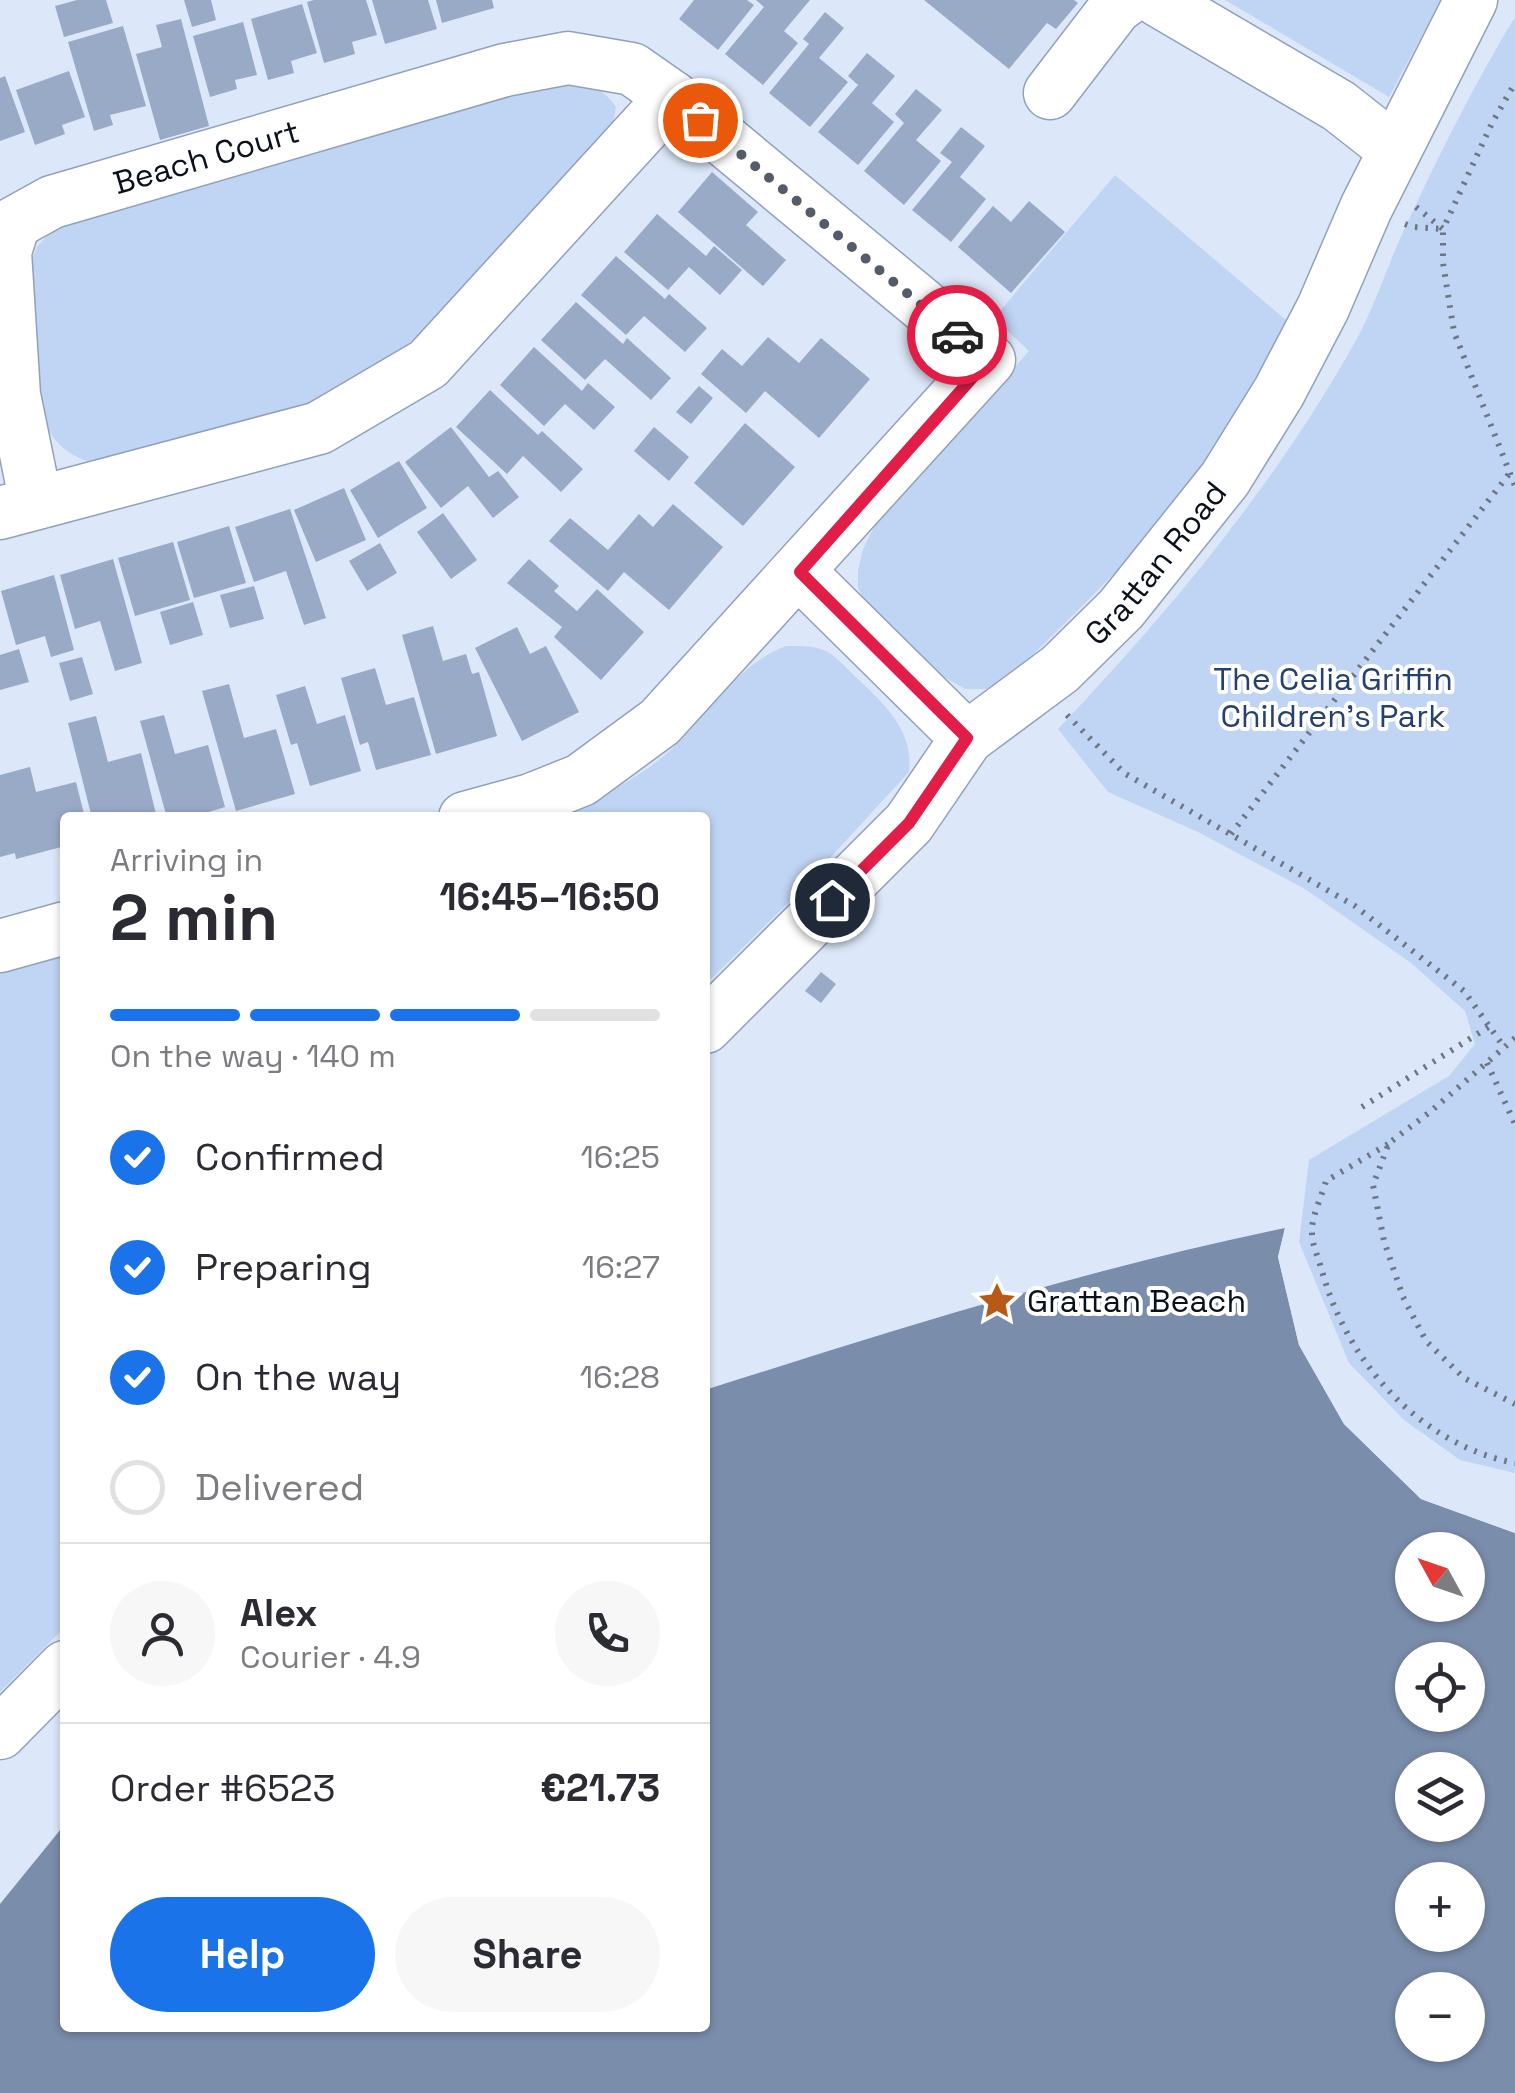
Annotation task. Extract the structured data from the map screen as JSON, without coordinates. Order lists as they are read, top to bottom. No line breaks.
{"streets":{"street":["Beach Court","Grattan Road"]},"parks":["The Celia Griffin Children’s Park"],"places":{"place":["Grattan Beach"]},"north":"top left","page":{"heading":["2 min","Arriving in","16:45–16:50"],"panel":["Alex","Courier · 4.9","Order #6523","€21.73"],"bar":"On the way · 140 m","list":[["Confirmed","16:25"],["Preparing","16:27"],["On the way","16:28"],"Delivered"],"map_buttons":["+","−"],"buttons":["Help","Share"]}}
